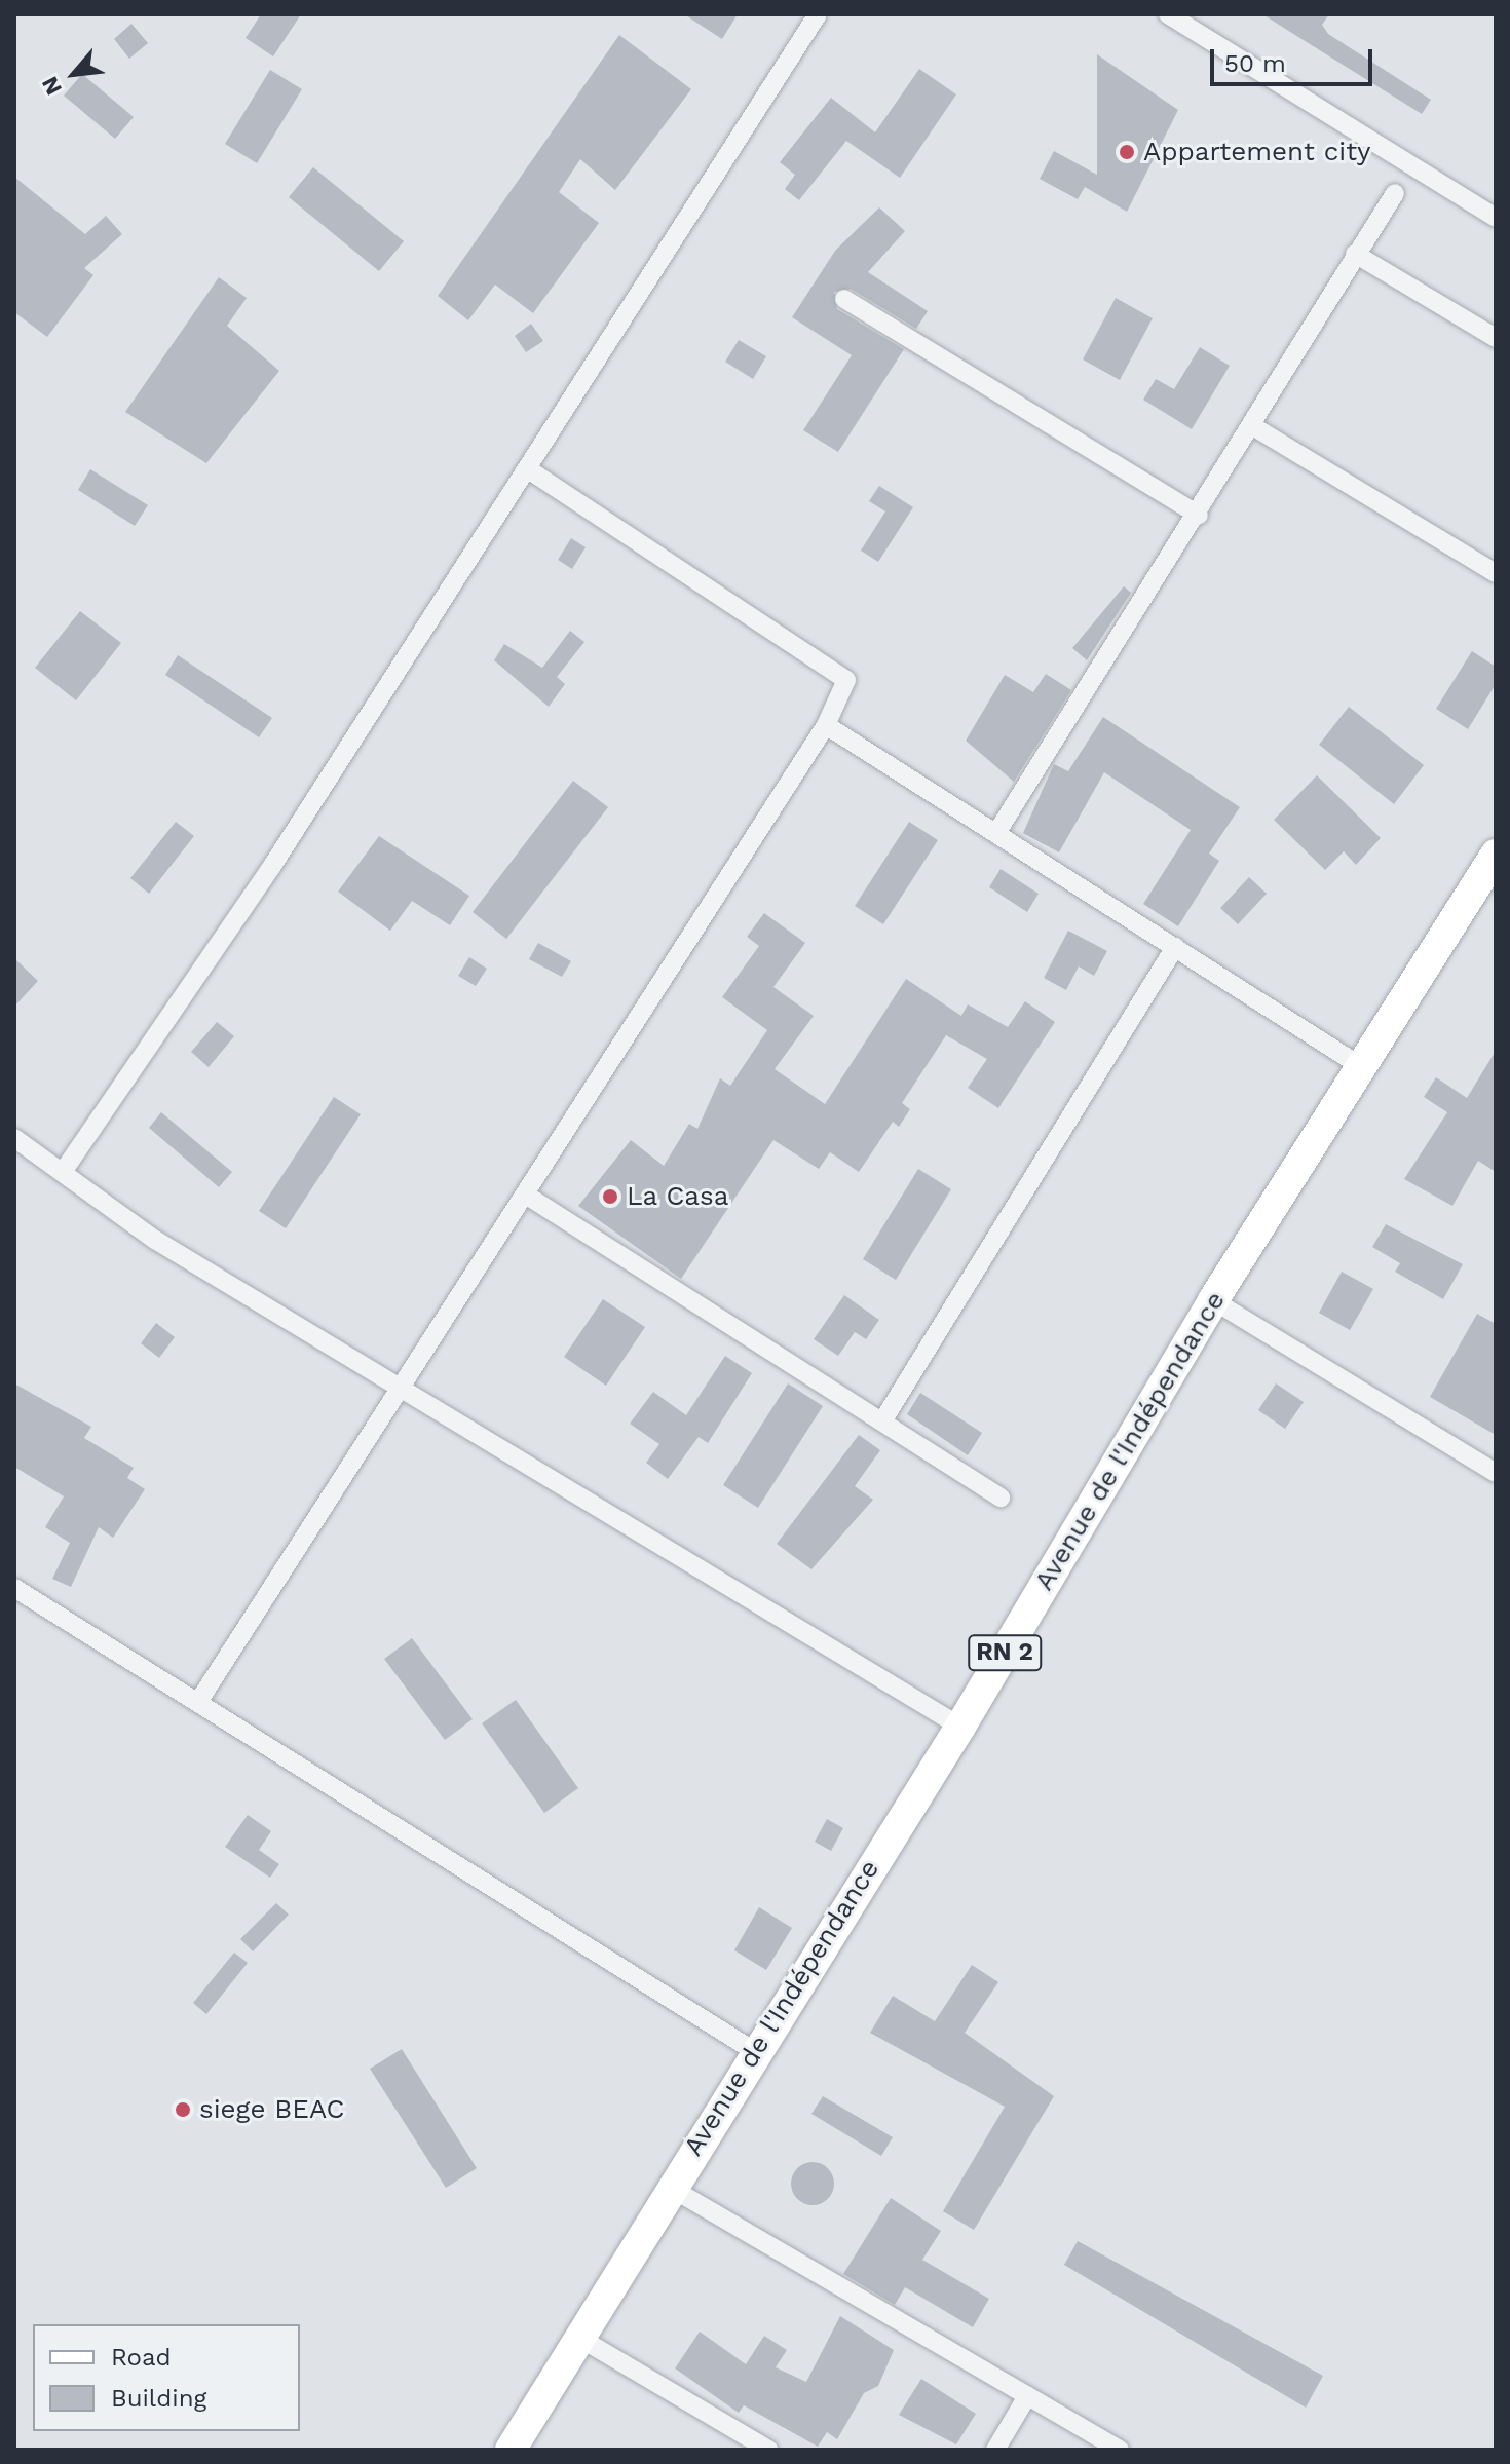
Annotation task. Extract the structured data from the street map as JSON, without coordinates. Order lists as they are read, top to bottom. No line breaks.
{"streets":{"main road":["Avenue de l'Indépendance","RN 2"]},"places":["Appartement city","La Casa","siege BEAC"],"legend":["Road","Building"],"scale_bar":"50 m","north":"bottom left"}
